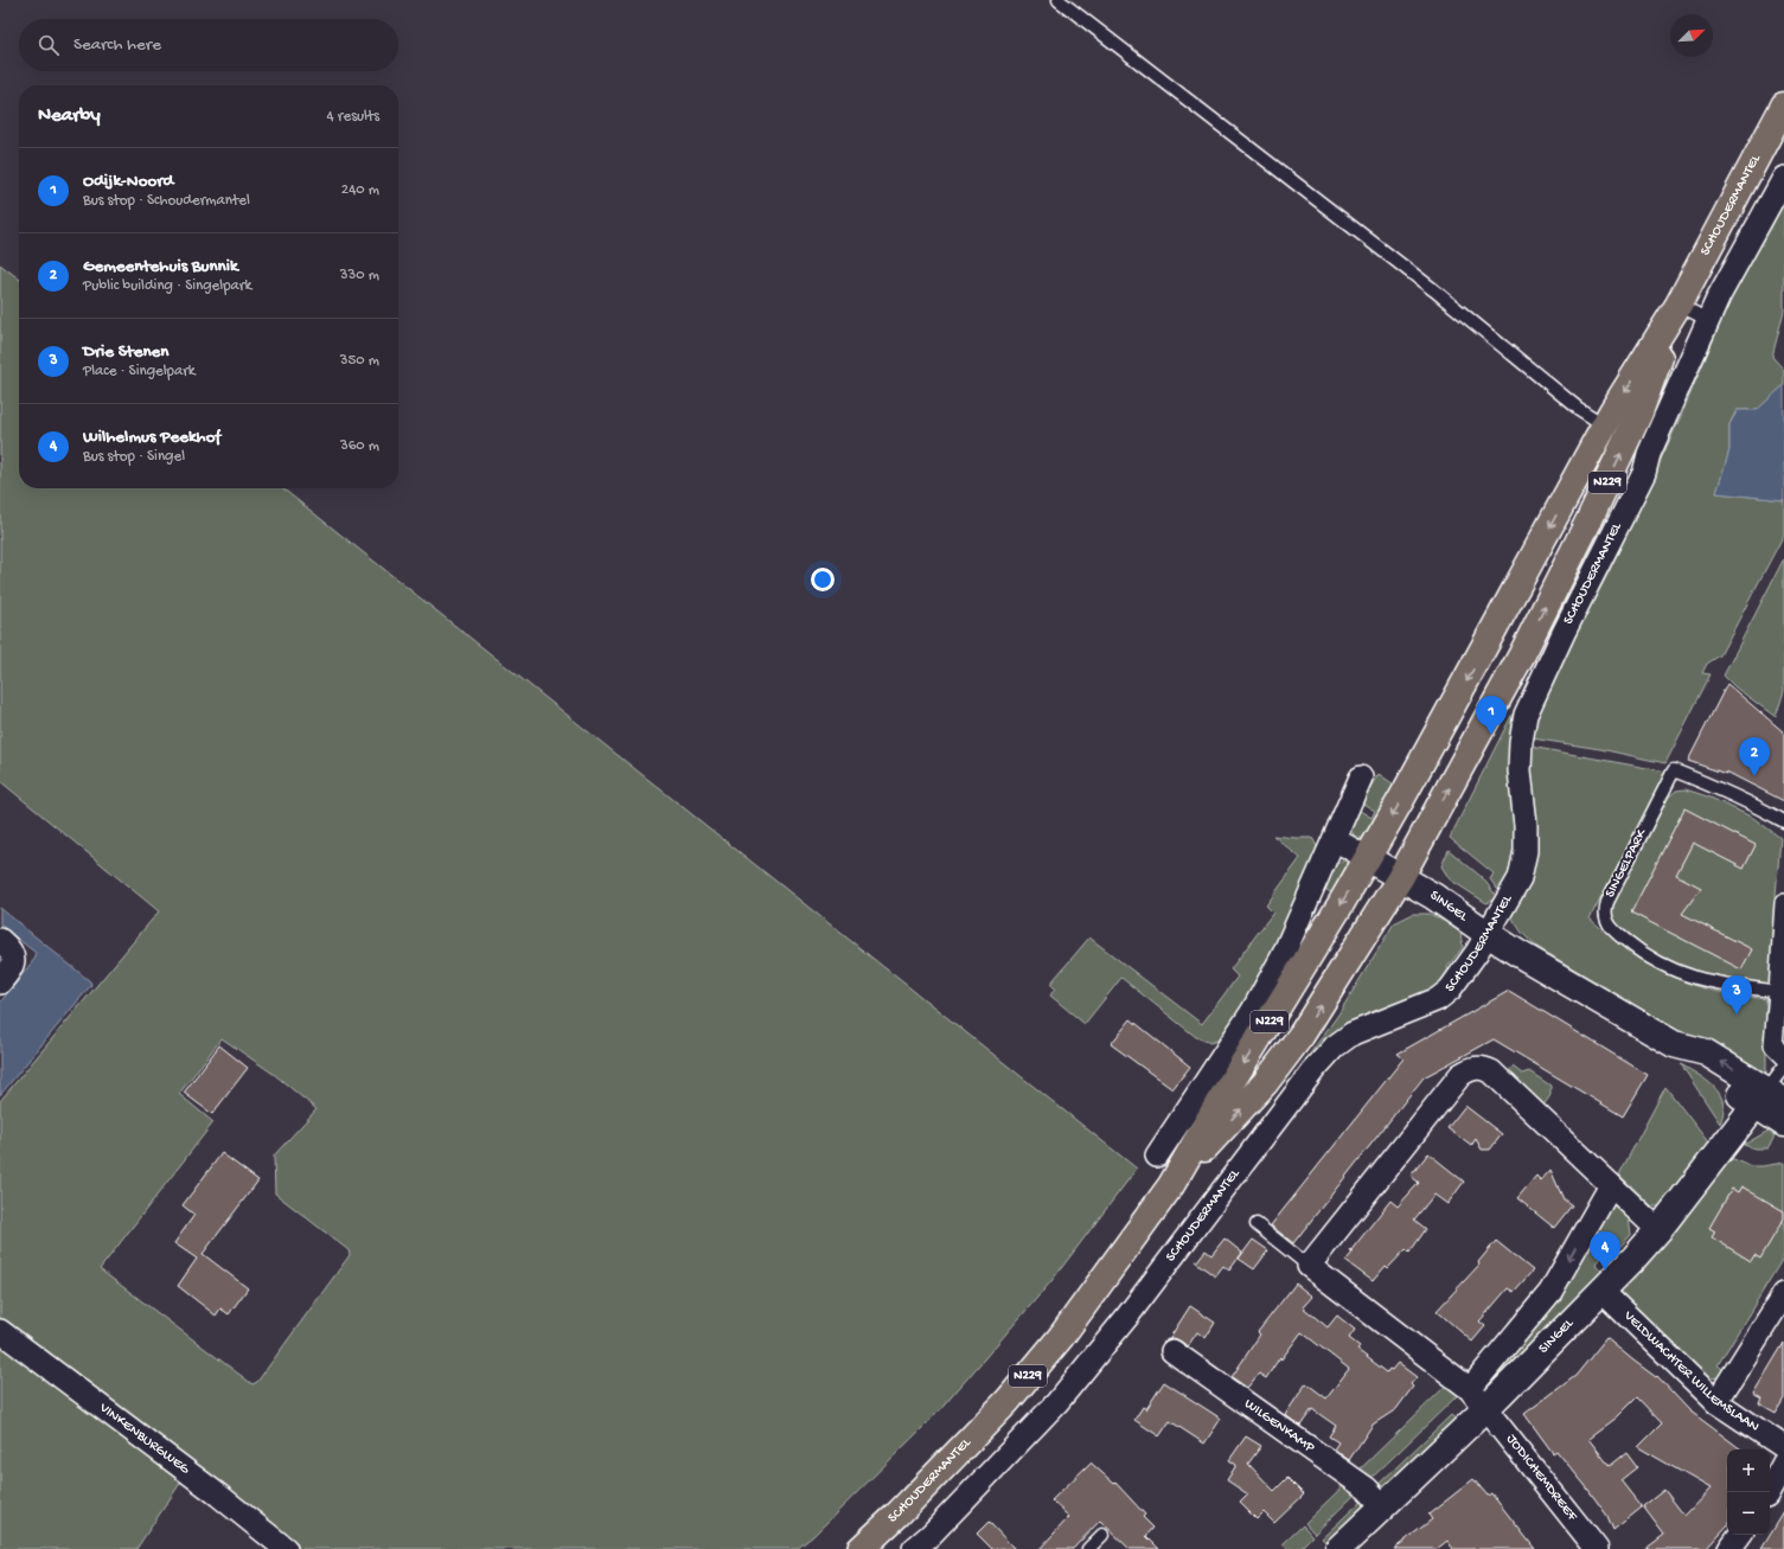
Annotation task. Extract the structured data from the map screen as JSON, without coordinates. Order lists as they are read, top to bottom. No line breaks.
{"streets":{"main road":["SCHOUDERMANTEL","N229"],"street":["SINGEL","VELDWACHTER WILLEMSLAAN","WILGENKAMP","VINKENBURGWEG","JODICHEMDREEF"],"lane":["SINGELPARK"]},"crossings":[["SCHOUDERMANTEL","SINGEL"],["SINGEL","VELDWACHTER WILLEMSLAAN"],["SINGEL","WILGENKAMP"],["SINGEL","JODICHEMDREEF"]],"north":"top right","page":{"search":"Search here","heading":["Nearby","4 results"],"list":[{"mark":"1","name":"Odijk-Noord","note":"Bus stop · Schoudermantel","value":"240 m"},{"mark":"2","name":"Gemeentehuis Bunnik","note":"Public building · Singelpark","value":"330 m"},{"mark":"3","name":"Drie Stenen","note":"Place · Singelpark","value":"350 m"},{"mark":"4","name":"Wilhelmus Peekhof","note":"Bus stop · Singel","value":"360 m"}],"pins":["1","2","3","4"],"map_buttons":["+","−"]}}
